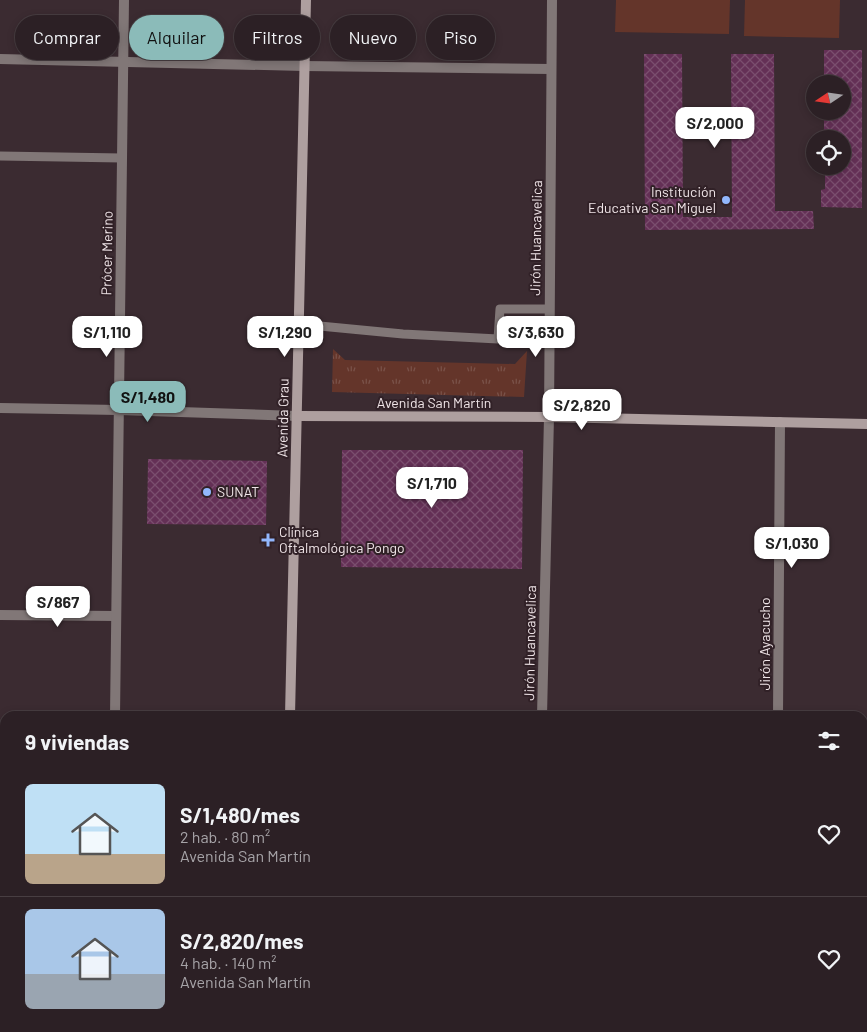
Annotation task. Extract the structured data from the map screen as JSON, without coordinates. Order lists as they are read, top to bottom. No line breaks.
{"streets":{"main road":["Avenida San Martín","Avenida Grau"],"street":["Jirón Huancavelica","Prócer Merino","Jirón Ayacucho"]},"crossings":[["Jirón Huancavelica","Avenida San Martín"],["Prócer Merino","Avenida San Martín"],["Avenida San Martín","Avenida Grau"],["Avenida San Martín","Jirón Ayacucho"]],"places":{"other":["Institución Educativa San Miguel","SUNAT"],"health":["Clínica Oftalmológica Pongo"]},"north":"left","page":{"chip":["Comprar","Alquilar","Filtros","Nuevo","Piso"],"price":["S/2,000","S/1,110","S/1,290","S/3,630","S/1,480","S/2,820","S/1,710","S/1,030","S/867"],"heading":"9 viviendas","list":[{"name":"S/1,480/mes","note":"2 hab. · 80 m² · Avenida San Martín"},{"name":"S/2,820/mes","note":"4 hab. · 140 m² · Avenida San Martín"}]}}
